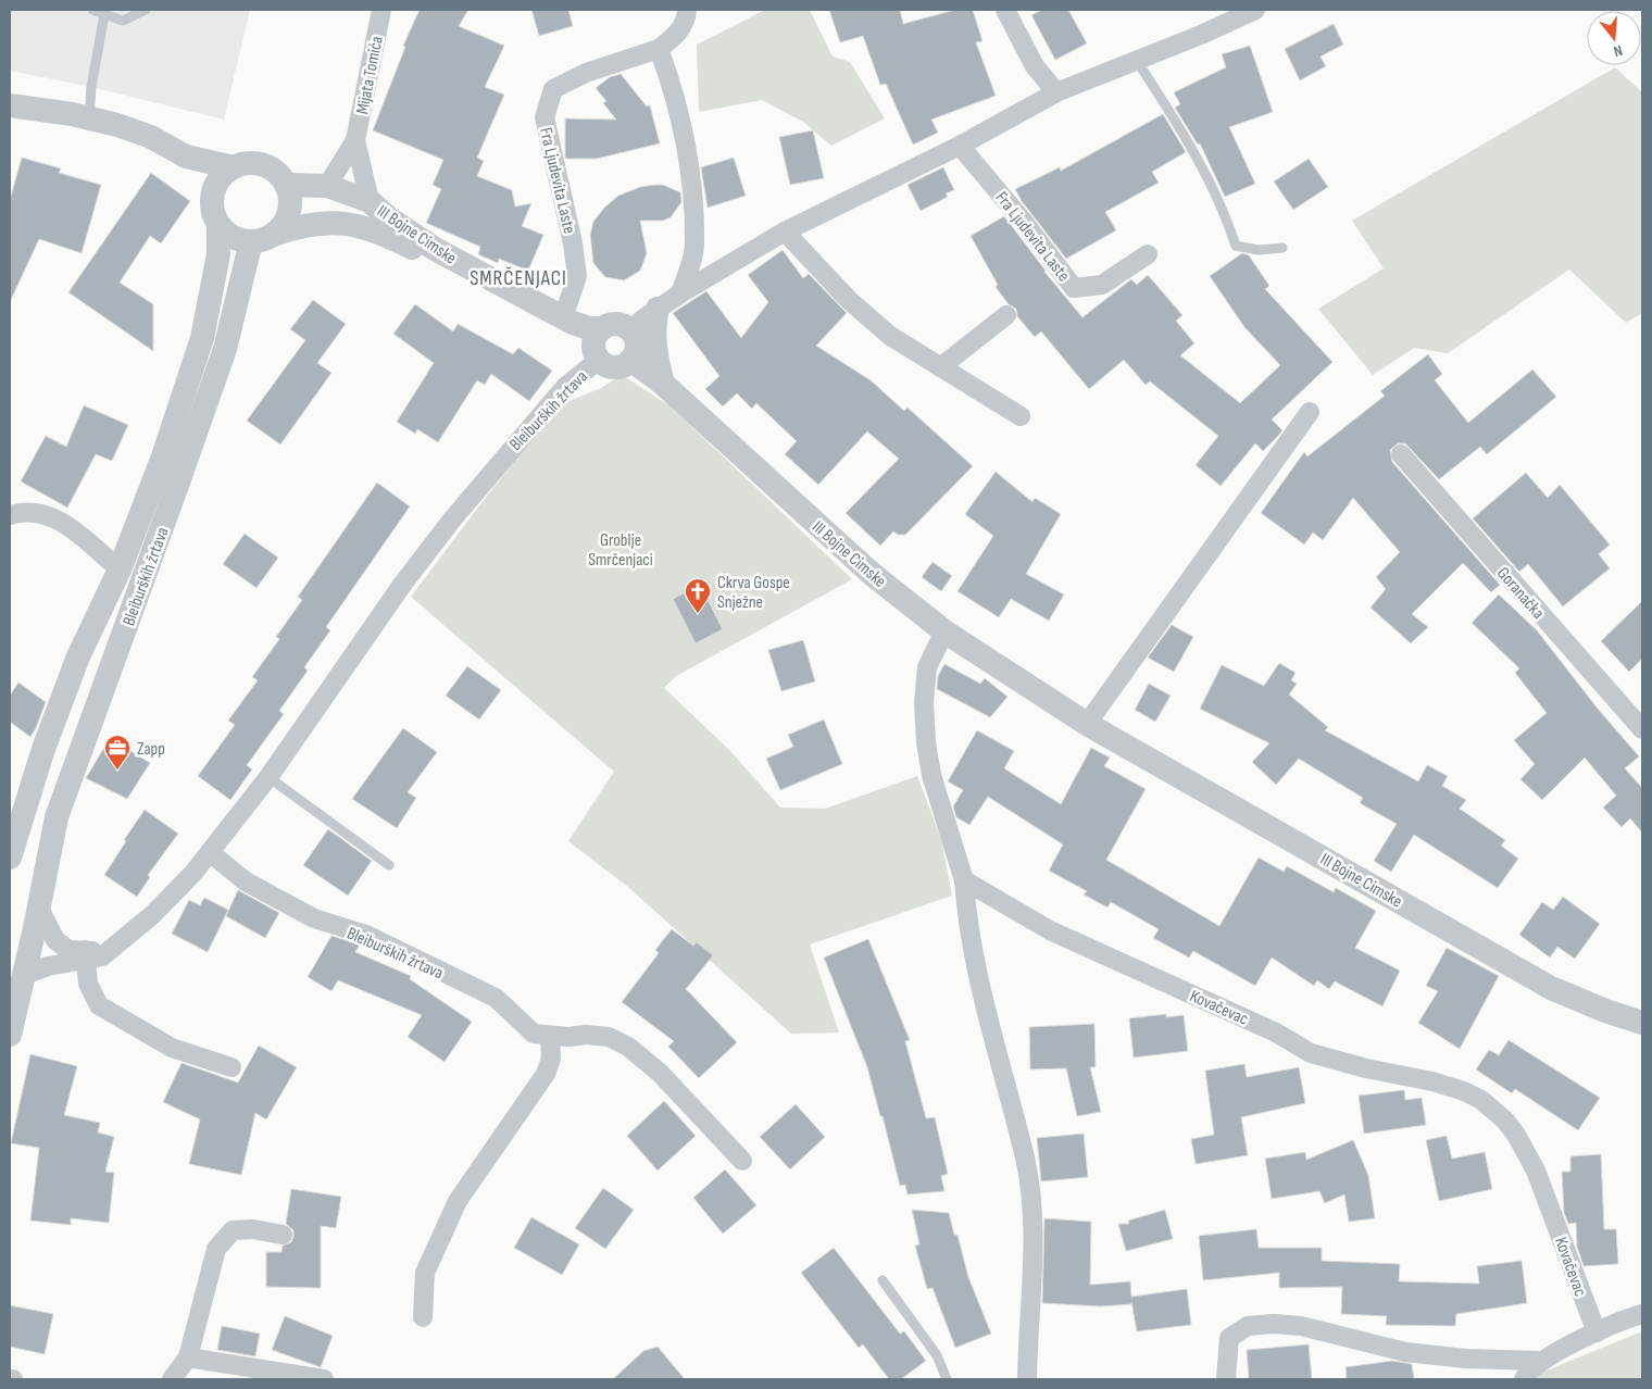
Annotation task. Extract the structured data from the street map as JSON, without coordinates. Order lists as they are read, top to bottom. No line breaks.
{"streets":{"street":["Mijata Tomića","Fra Ljudevita Laste","III Bojne Cimske","Bleiburških žrtava","Goranačka","Kovačevac"]},"crossings":[["Mijata Tomića","III Bojne Cimske"],["Fra Ljudevita Laste","III Bojne Cimske"],["III Bojne Cimske","Bleiburških žrtava"]],"districts":["SMRČENJACI"],"parks":["Groblje Smrčenjaci"],"places":{"church":["Ckrva Gospe Snježne"],"office":["Zapp"]},"north":"bottom"}
